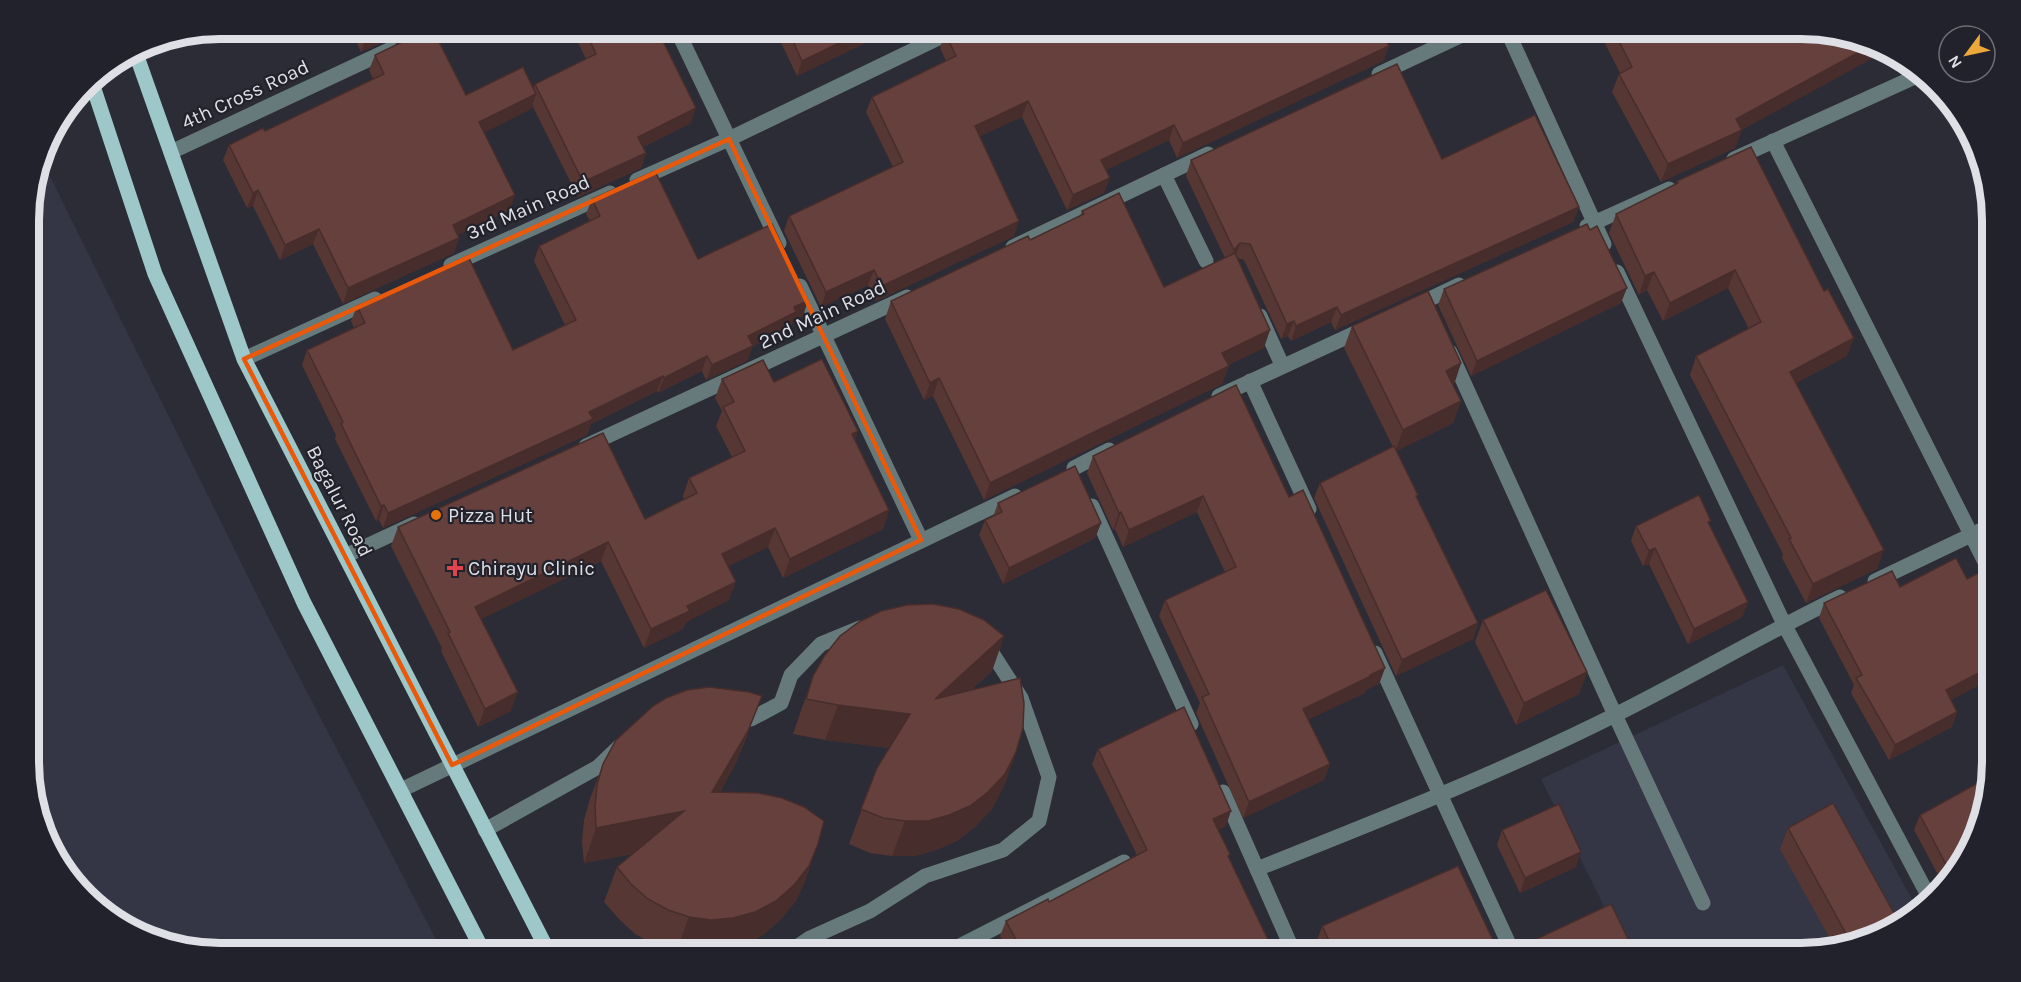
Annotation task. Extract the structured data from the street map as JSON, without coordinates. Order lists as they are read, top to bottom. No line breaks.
{"streets":{"main road":["Bagalur Road"],"street":["4th Cross Road","3rd Main Road","2nd Main Road"]},"crossings":[["4th Cross Road","Bagalur Road"]],"places":{"other":["Pizza Hut"],"health":["Chirayu Clinic"]},"north":"bottom left"}
